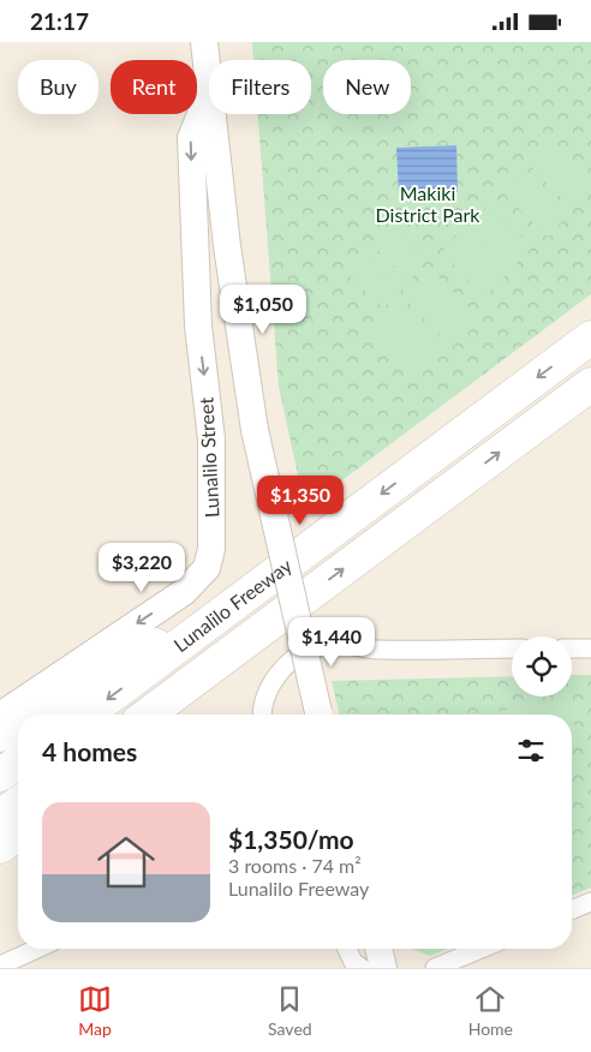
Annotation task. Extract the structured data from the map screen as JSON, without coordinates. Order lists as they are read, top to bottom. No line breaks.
{"streets":{"highway":["Lunalilo Freeway"],"main road":["Lunalilo Street"]},"one_way":["Lunalilo Street"],"parks":["Makiki District Park"],"page":{"status":"21:17","chip":["Buy","Rent","Filters","New"],"price":["$1,050","$1,350","$3,220","$1,440"],"heading":"4 homes","list":[{"name":"$1,350/mo","note":"3 rooms · 74 m² · Lunalilo Freeway"}],"tabs":["Map","Saved","Home"]}}
